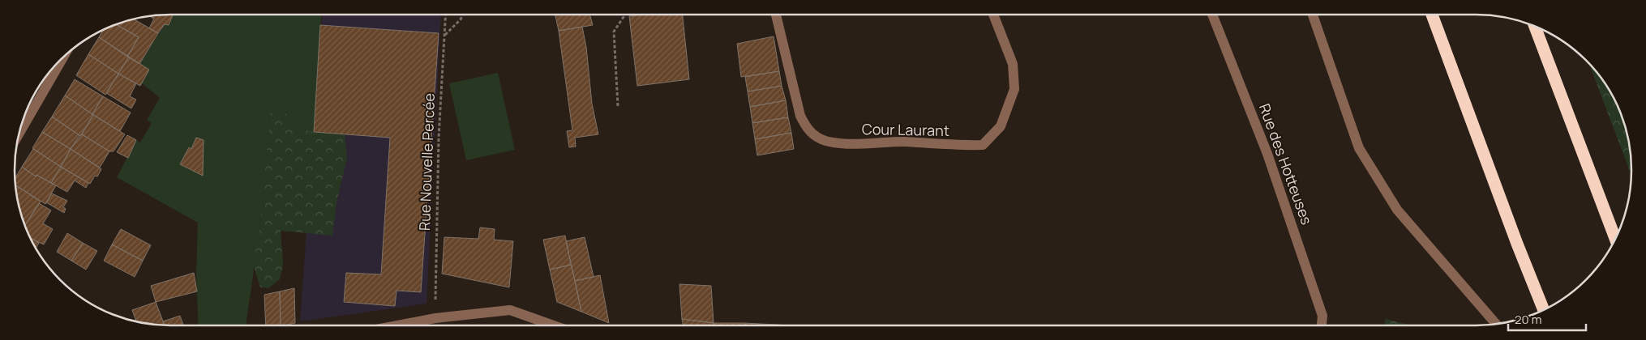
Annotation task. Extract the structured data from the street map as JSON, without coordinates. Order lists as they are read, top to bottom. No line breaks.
{"streets":{"street":["Cour Laurant","Rue des Hotteuses"],"path":["Rue Nouvelle Percée"]},"scale_bar":"20 m"}
